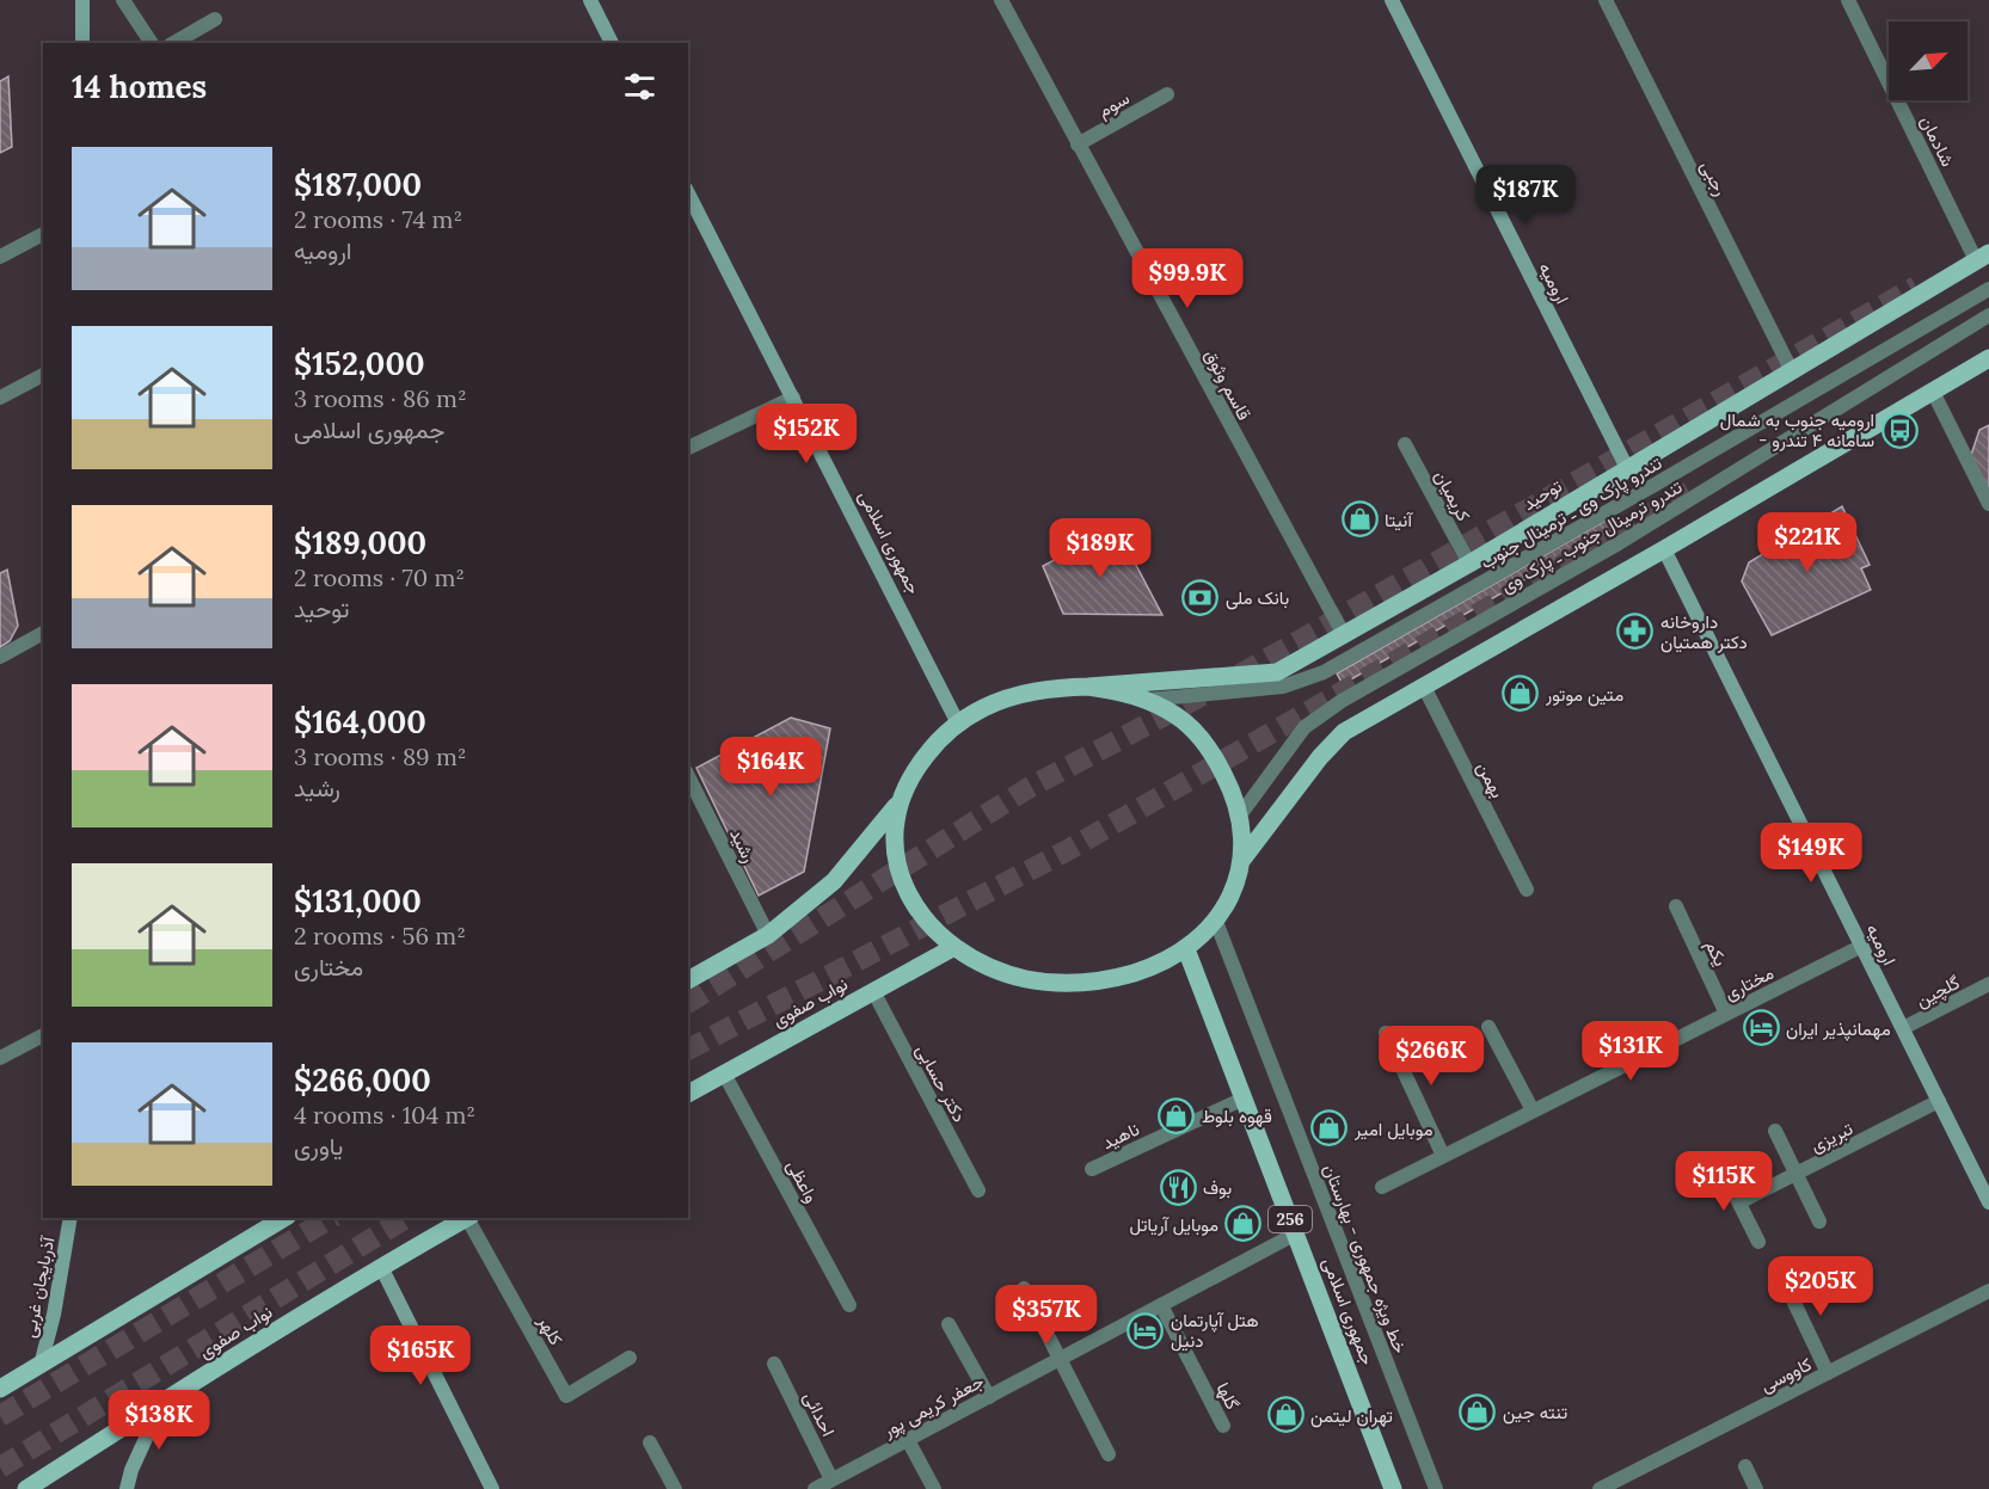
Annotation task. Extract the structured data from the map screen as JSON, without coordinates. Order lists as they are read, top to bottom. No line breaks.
{"streets":{"main road":["توحید","جمهوری اسلامی","نواب صفوی","256"],"street":["سوم","شادمان","رجبی","ارومیه","قاسم وثوق","کریمیان","تندرو پارک وی ـ ترمینال جنوب","تندرو ترمینال جنوب ـ پارک وی","بهمن","رشید","یکم","مختاری","گلچین","دکتر حسابی","ناهید","تبریزی","واعظی","خط ویژه جمهوری - بهارستان","آذربایجان غربی","کلهر","کاووسی","گلها","جعفر کریمی پور","احدائی"]},"crossings":[["سوم","قاسم وثوق"],["شادمان","توحید"],["رجبی","توحید"],["ارومیه","توحید"],["ارومیه","مختاری"],["ارومیه","گلچین"],["ارومیه","تبریزی"],["قاسم وثوق","توحید"],["توحید","کریمیان"],["جمهوری اسلامی","ناهید"],["جمهوری اسلامی","جعفر کریمی پور"],["یکم","مختاری"],["نواب صفوی","دکتر حسابی"],["نواب صفوی","واعظی"],["گلها","جعفر کریمی پور"],["جعفر کریمی پور","احدائی"]],"places":{"bus stop":["ارومیه جنوب به شمال - سامانه ۴ تندرو"],"shop":["آنیتا","متین موتور","قهوه بلوط","موبایل امیر","موبایل آریاتل","تنته جین","تهران لیتمن"],"bank":["بانک ملی"],"pharmacy":["داروخانه دکتر همتیان"],"hotel":["مهمانپذیر ایران","هتل آپارتمان دنیل"],"restaurant":["بوف"]},"north":"top right","page":{"heading":"14 homes","list":[{"name":"$187,000","note":"2 rooms · 74 m² · ارومیه"},{"name":"$152,000","note":"3 rooms · 86 m² · جمهوری اسلامی"},{"name":"$189,000","note":"2 rooms · 70 m² · توحید"},{"name":"$164,000","note":"3 rooms · 89 m² · رشید"},{"name":"$131,000","note":"2 rooms · 56 m² · مختاری"},{"name":"$266,000","note":"4 rooms · 104 m² · یاوری"}],"price":["$187K","$99.9K","$152K","$221K","$189K","$164K","$149K","$131K","$266K","$115K","$205K","$357K","$165K","$138K"]}}
